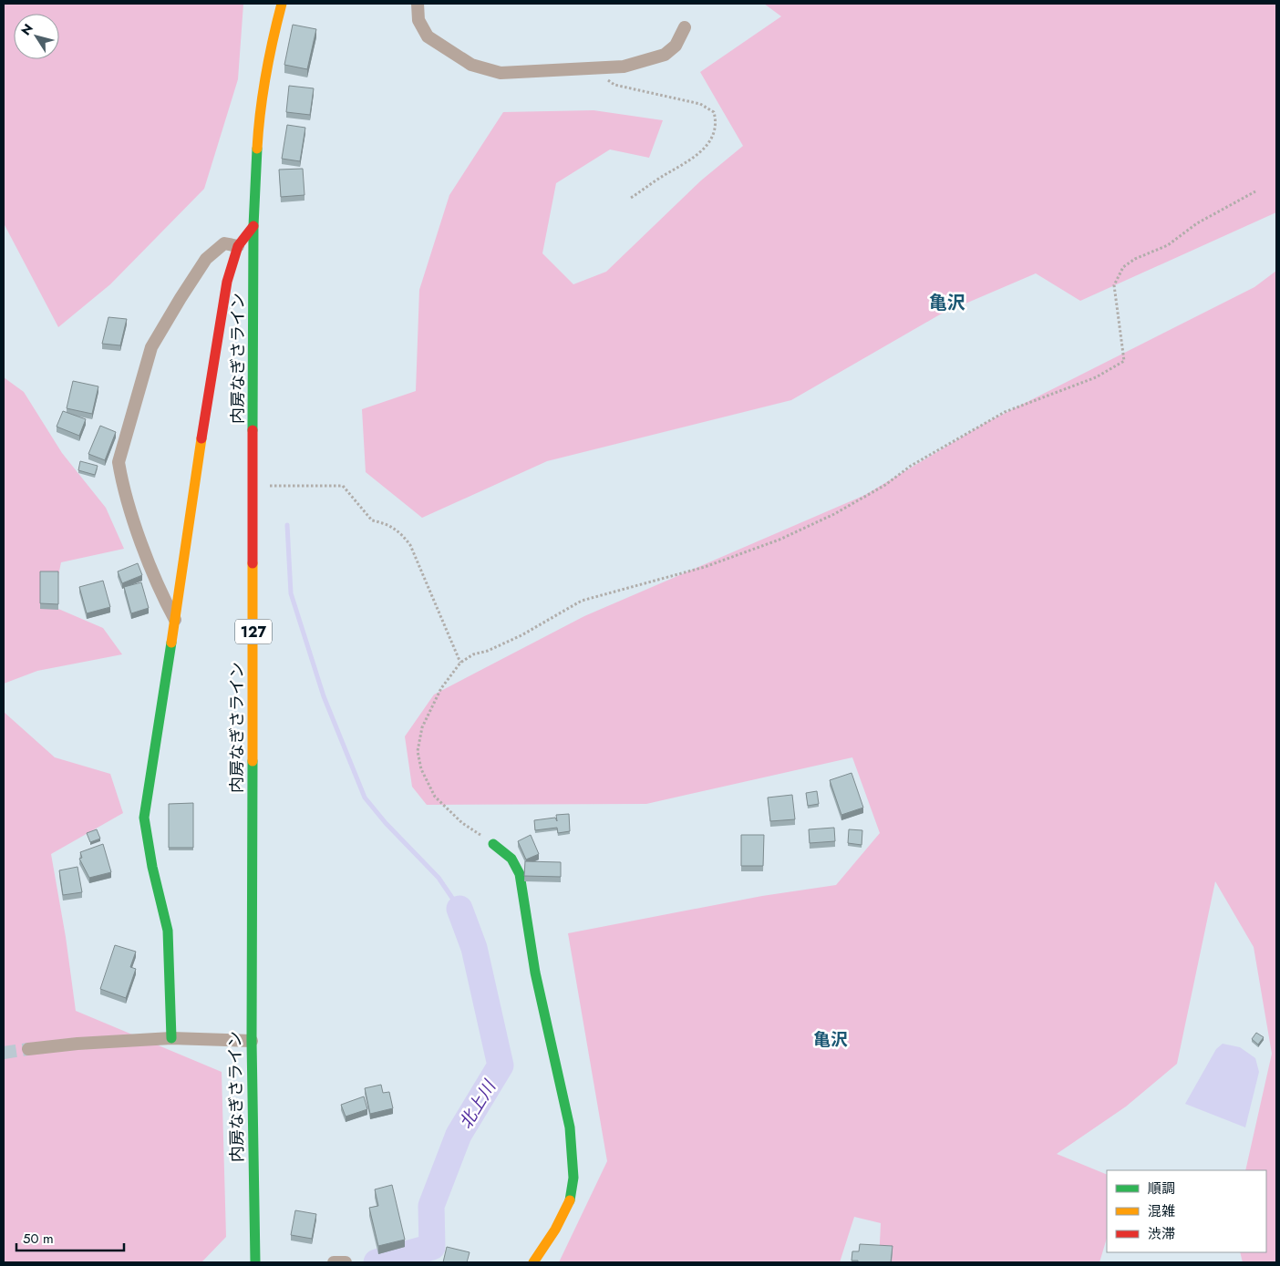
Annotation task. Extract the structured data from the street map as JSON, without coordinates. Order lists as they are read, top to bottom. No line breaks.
{"streets":{"main road":["内房なぎさライン","127"]},"districts":["亀沢","亀沢"],"water":["北上川"],"legend":["順調","混雑","渋滞"],"scale_bar":"50 m","north":"top left"}
